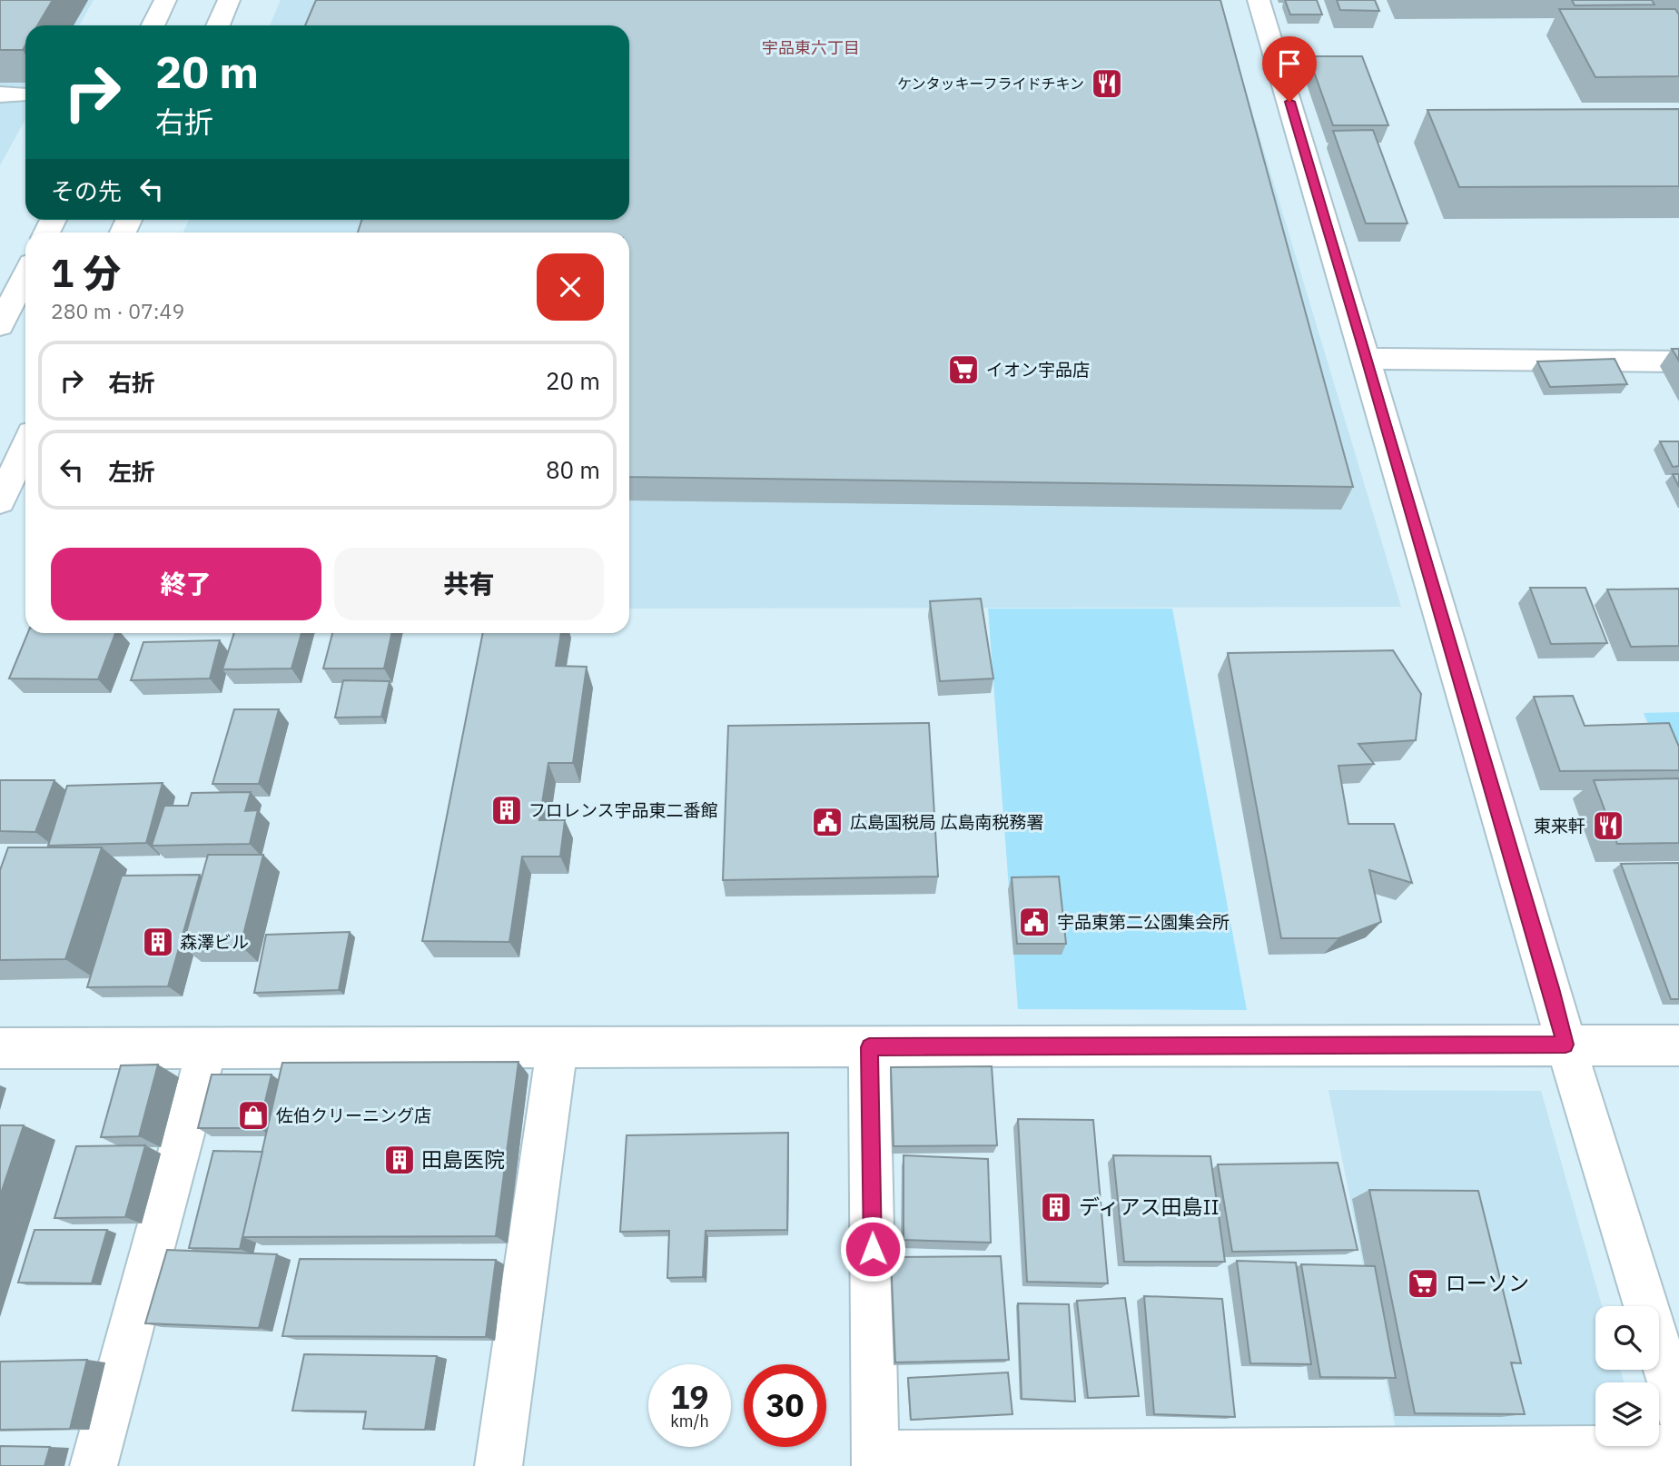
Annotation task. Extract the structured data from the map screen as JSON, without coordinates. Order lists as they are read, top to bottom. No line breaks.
{"districts":["宇品東六丁目"],"places":{"restaurant":["ケンタッキーフライドチキン","東来軒"],"supermarket":["イオン宇品店","ローソン"],"building":["フロレンス宇品東二番館","森澤ビル","田島医院","ディアス田島II"],"public building":["広島国税局 広島南税務署","宇品東第二公園集会所"],"shop":["佐伯クリーニング店"]},"page":{"turn":["20 m","右折"],"then":"その先","heading":["1 分","280 m · 07:49"],"list":[{"name":"右折","value":"20 m"},{"name":"左折","value":"80 m"}],"buttons":["終了","共有"],"speed":"19 km/h","limit":"30"}}
